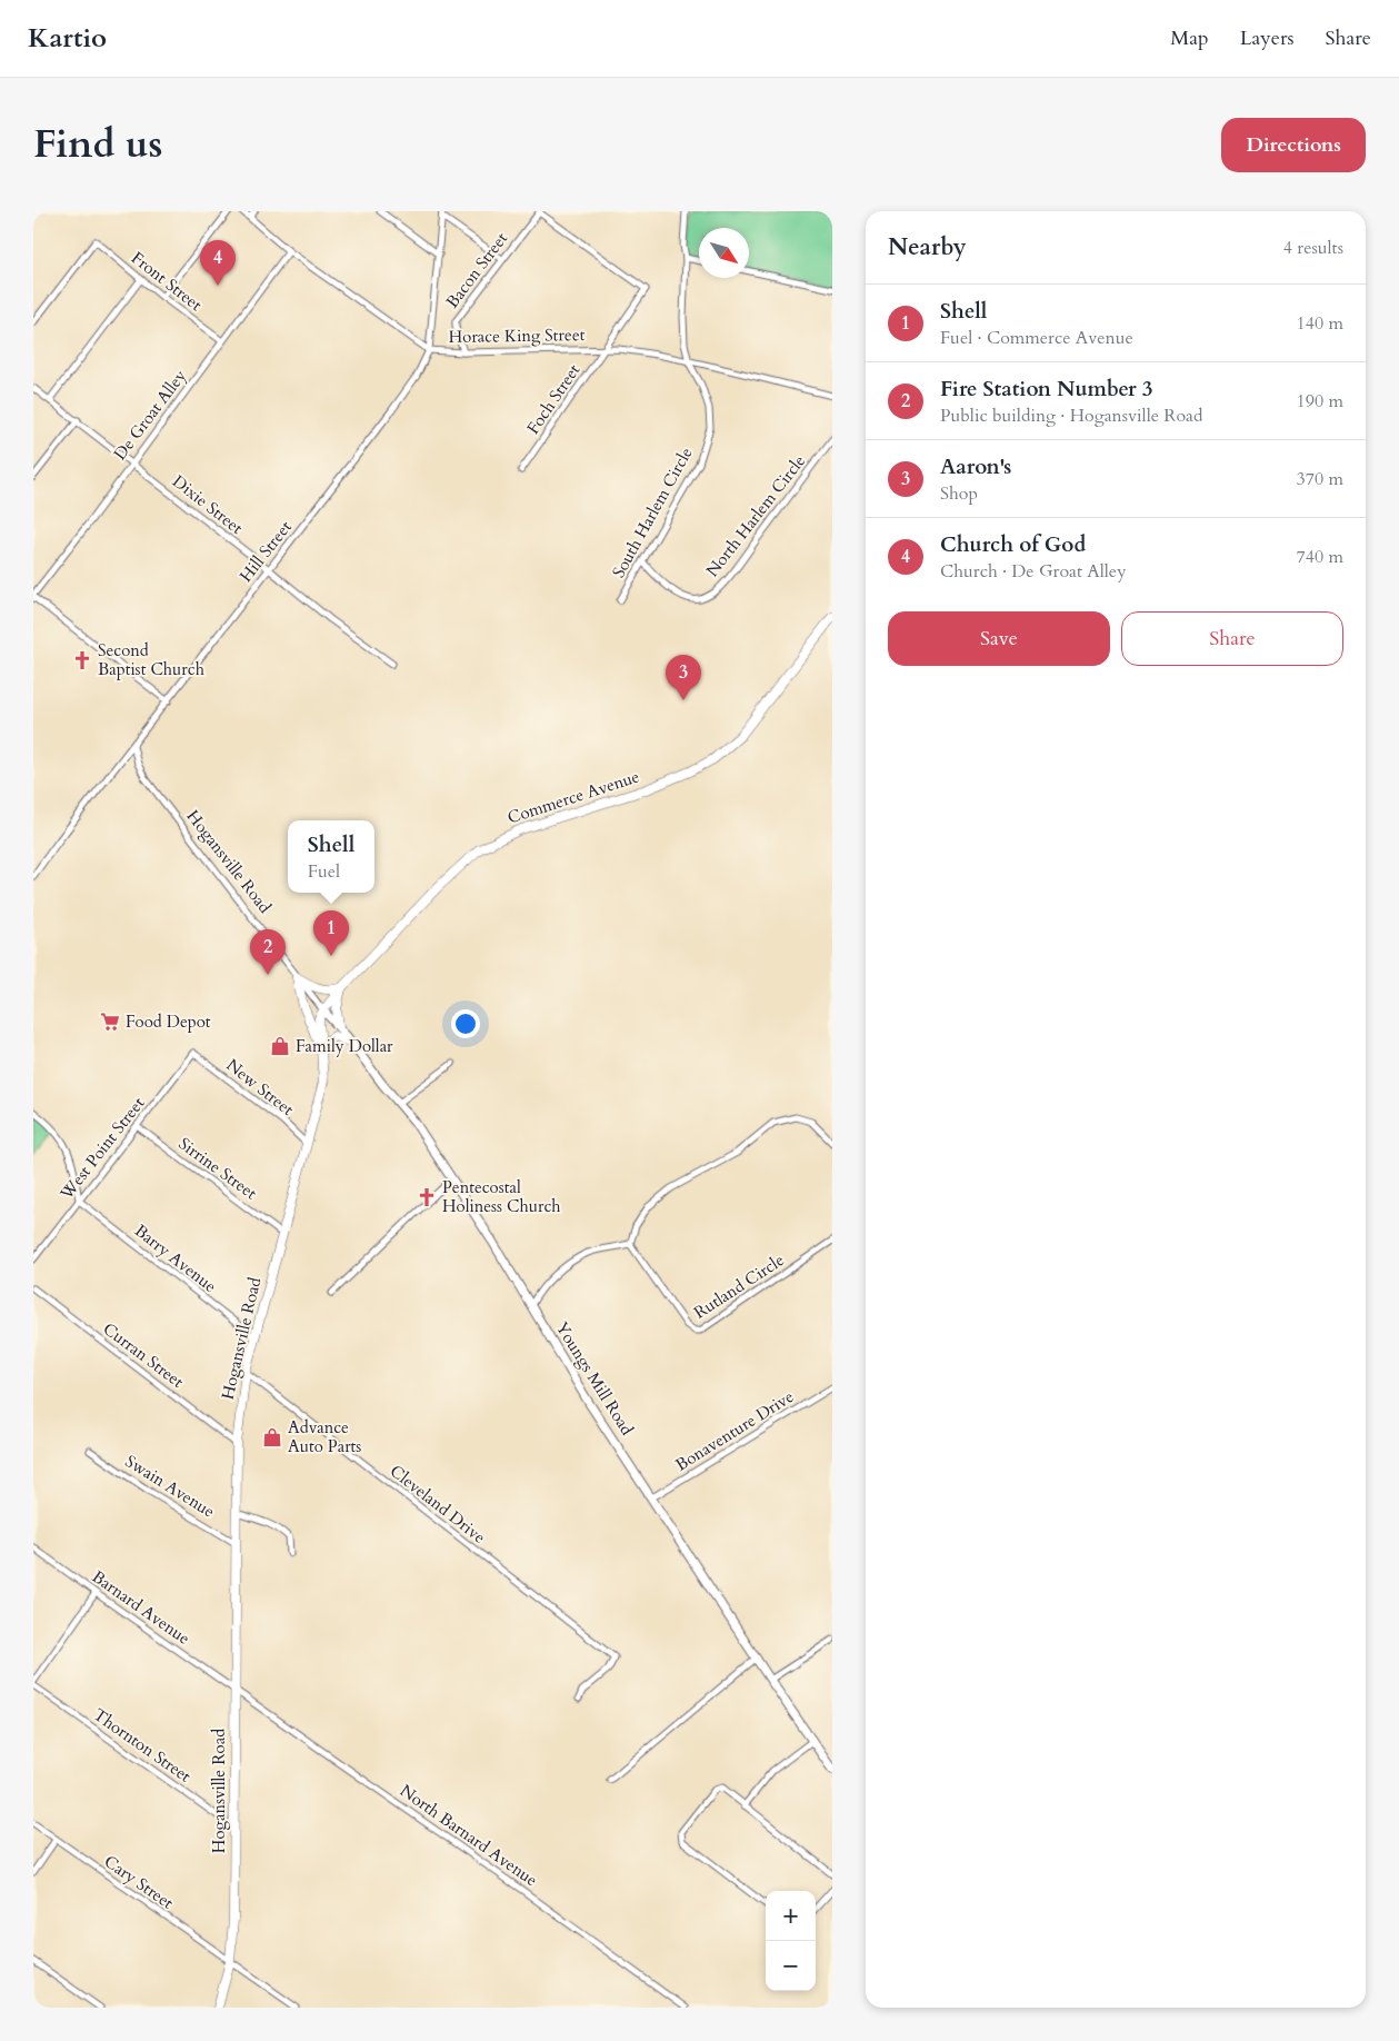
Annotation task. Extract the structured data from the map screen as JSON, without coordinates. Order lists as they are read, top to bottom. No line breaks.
{"streets":{"main road":["Commerce Avenue","Hogansville Road"],"street":["Bacon Street","Front Street","Horace King Street","Foch Street","De Groat Alley","Dixie Street","South Harlem Circle","North Harlem Circle","Hill Street","New Street","West Point Street","Sirrine Street","Barry Avenue","Rutland Circle","Curran Street","Youngs Mill Road","Bonaventure Drive","Swain Avenue","Cleveland Drive","Barnard Avenue","Thornton Street","North Barnard Avenue","Cary Street"]},"crossings":[["Bacon Street","Horace King Street"],["Bacon Street","Foch Street"],["Front Street","De Groat Alley"],["Horace King Street","Foch Street"],["Horace King Street","De Groat Alley"],["Horace King Street","South Harlem Circle"],["Horace King Street","Hill Street"],["De Groat Alley","Dixie Street"],["Dixie Street","Hill Street"],["South Harlem Circle","North Harlem Circle"],["Hill Street","Hogansville Road"],["Commerce Avenue","Hogansville Road"],["Commerce Avenue","Youngs Mill Road"],["Hogansville Road","New Street"],["Hogansville Road","Sirrine Street"],["Hogansville Road","Barry Avenue"],["Hogansville Road","Curran Street"],["Hogansville Road","Youngs Mill Road"],["Hogansville Road","Swain Avenue"],["Hogansville Road","Cleveland Drive"],["Hogansville Road","Barnard Avenue"],["Hogansville Road","Thornton Street"],["Hogansville Road","North Barnard Avenue"],["Hogansville Road","Cary Street"],["New Street","West Point Street"],["West Point Street","Sirrine Street"],["West Point Street","Barry Avenue"],["Youngs Mill Road","Bonaventure Drive"],["Barnard Avenue","North Barnard Avenue"]],"places":{"church":["Second Baptist Church","Pentecostal Holiness Church"],"supermarket":["Food Depot"],"shop":["Family Dollar","Advance Auto Parts"]},"north":"bottom right","page":{"header":"Kartio","nav":["Map","Layers","Share"],"title":"Find us","buttons":["Directions",["Save","Share"]],"heading":["Nearby","4 results"],"pins":["4","3","1","2"],"list":[{"mark":"1","name":"Shell","note":"Fuel · Commerce Avenue","value":"140 m"},{"mark":"2","name":"Fire Station Number 3","note":"Public building · Hogansville Road","value":"190 m"},{"mark":"3","name":"Aaron's","note":"Shop","value":"370 m"},{"mark":"4","name":"Church of God","note":"Church · De Groat Alley","value":"740 m"}],"popup":["Shell","Fuel"],"map_buttons":["+","−"]}}
